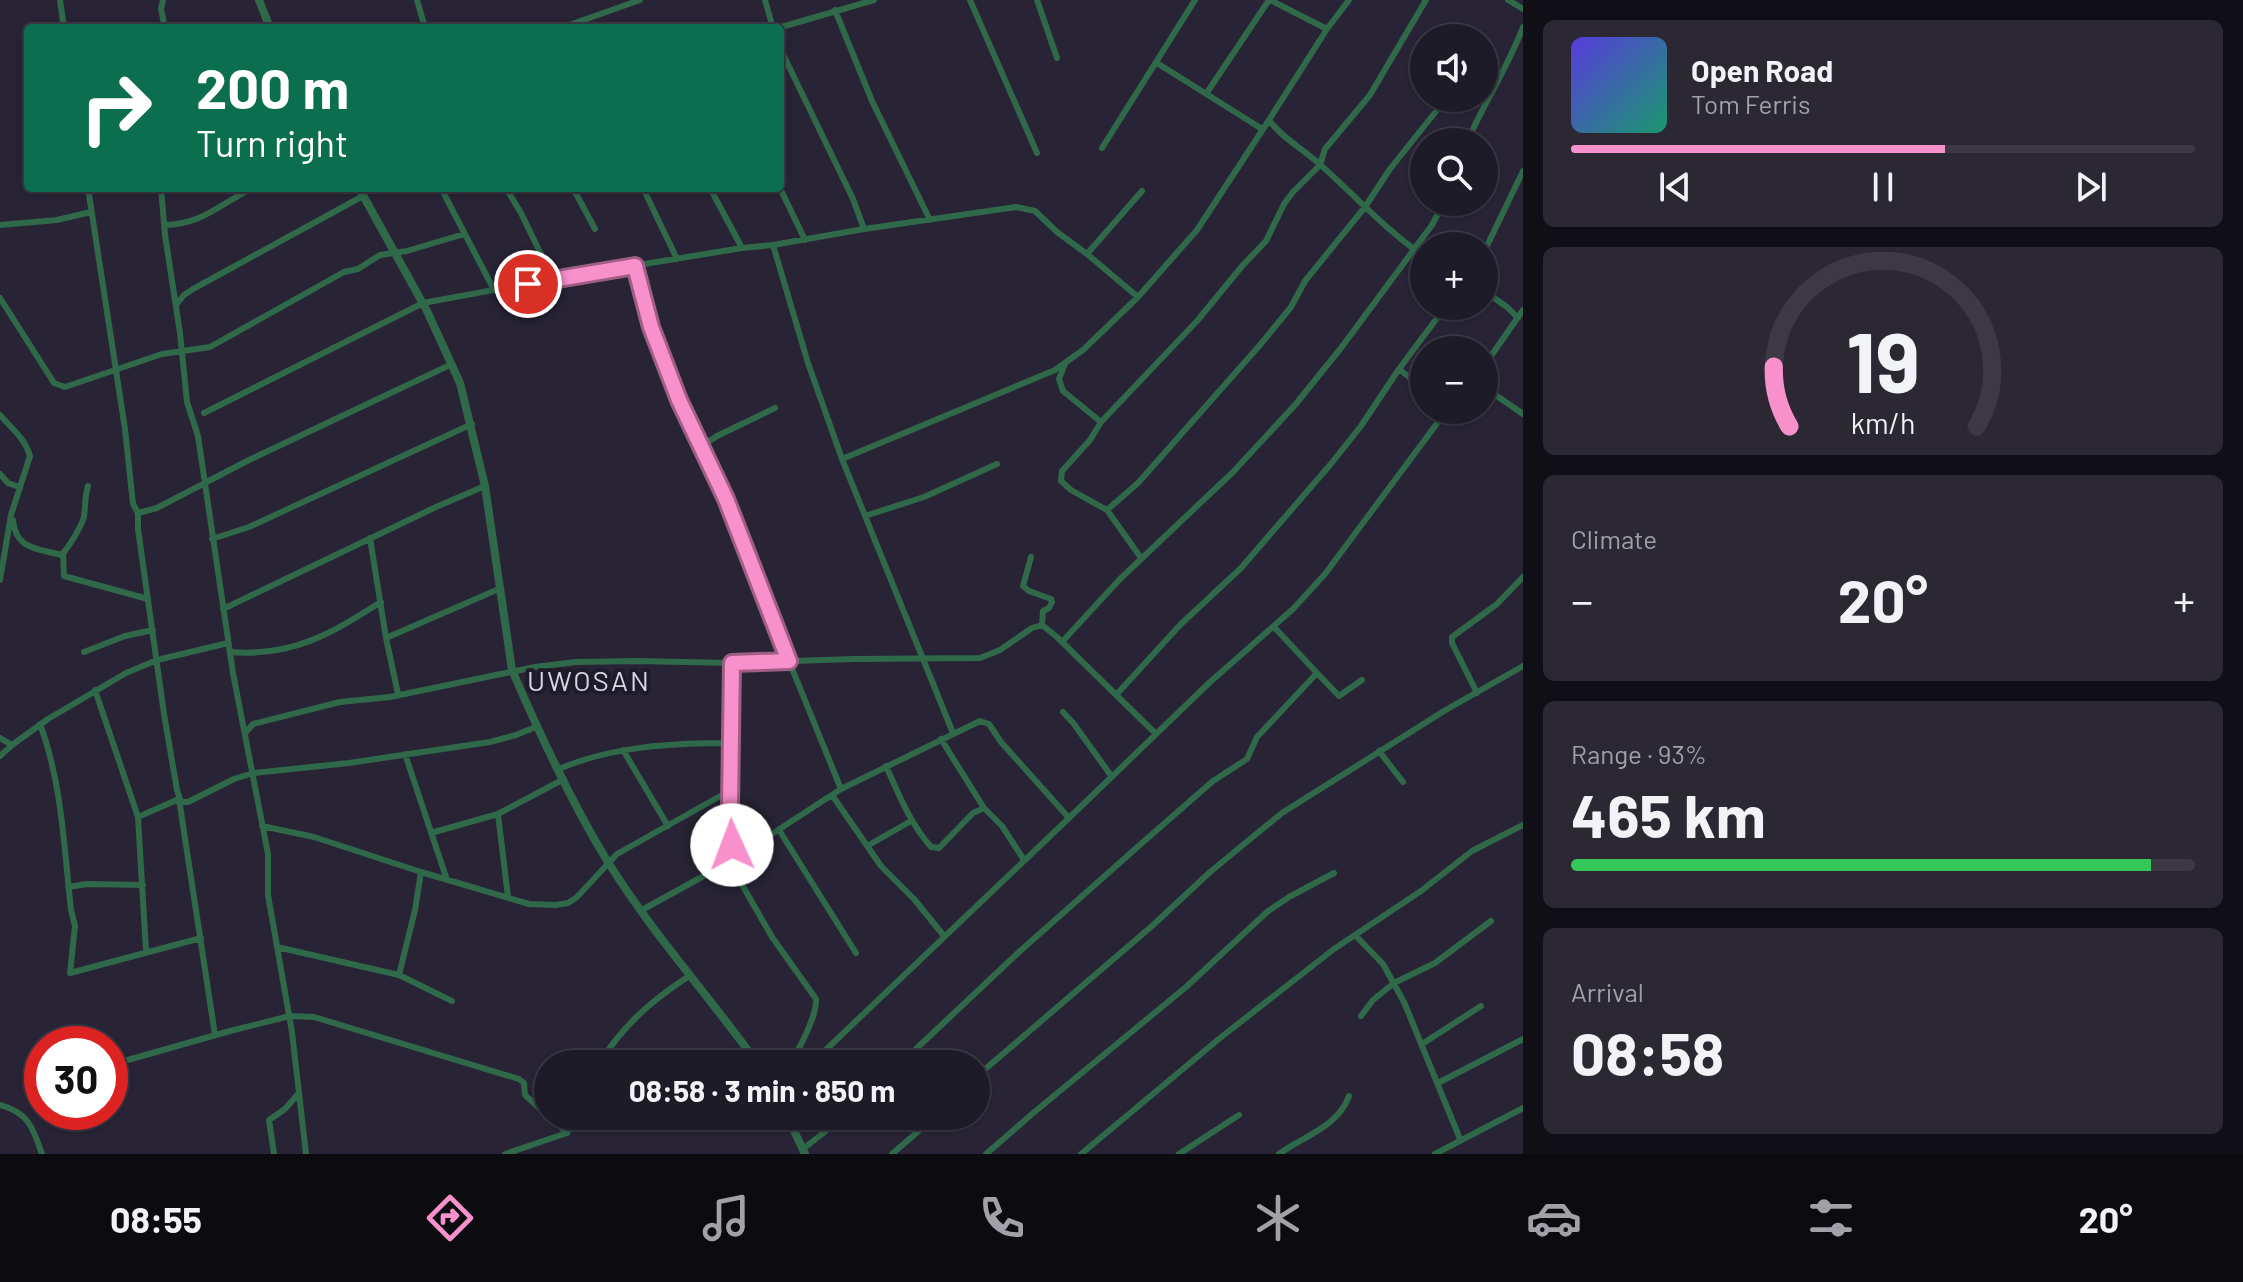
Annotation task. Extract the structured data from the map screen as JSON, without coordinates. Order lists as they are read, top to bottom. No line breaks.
{"districts":["UWOSAN"],"page":{"map_buttons":["+","−"],"turn":["200 m","Turn right"],"song":["Open Road","Tom Ferris"],"tile":["Climate",["Range · 93%","465 km"],["Arrival","08:58"]],"heat":["−","20°","+"],"limit":"30","trip":"08:58 · 3 min · 850 m","tabs":["08:55","20°"],"gauge":["19","km/h"]}}
